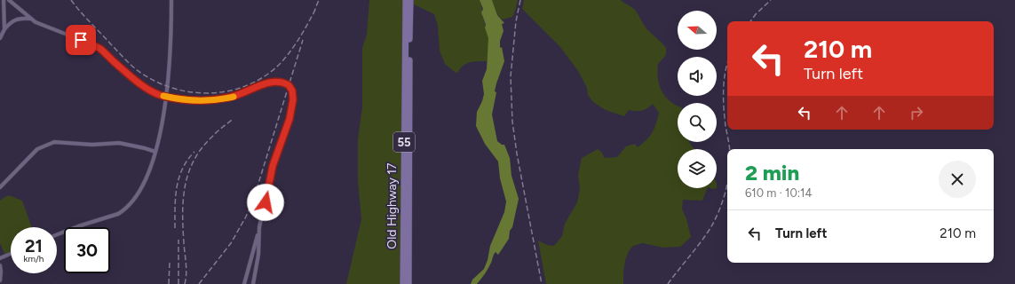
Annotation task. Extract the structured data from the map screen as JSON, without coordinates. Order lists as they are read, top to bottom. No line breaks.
{"streets":{"main road":["55","Old Highway 17"]},"north":"left","page":{"turn":["210 m","Turn left"],"heading":["2 min","610 m · 10:14"],"list":[{"name":"Turn left","value":"210 m"}],"speed":"21 km/h","limit":"30"}}
